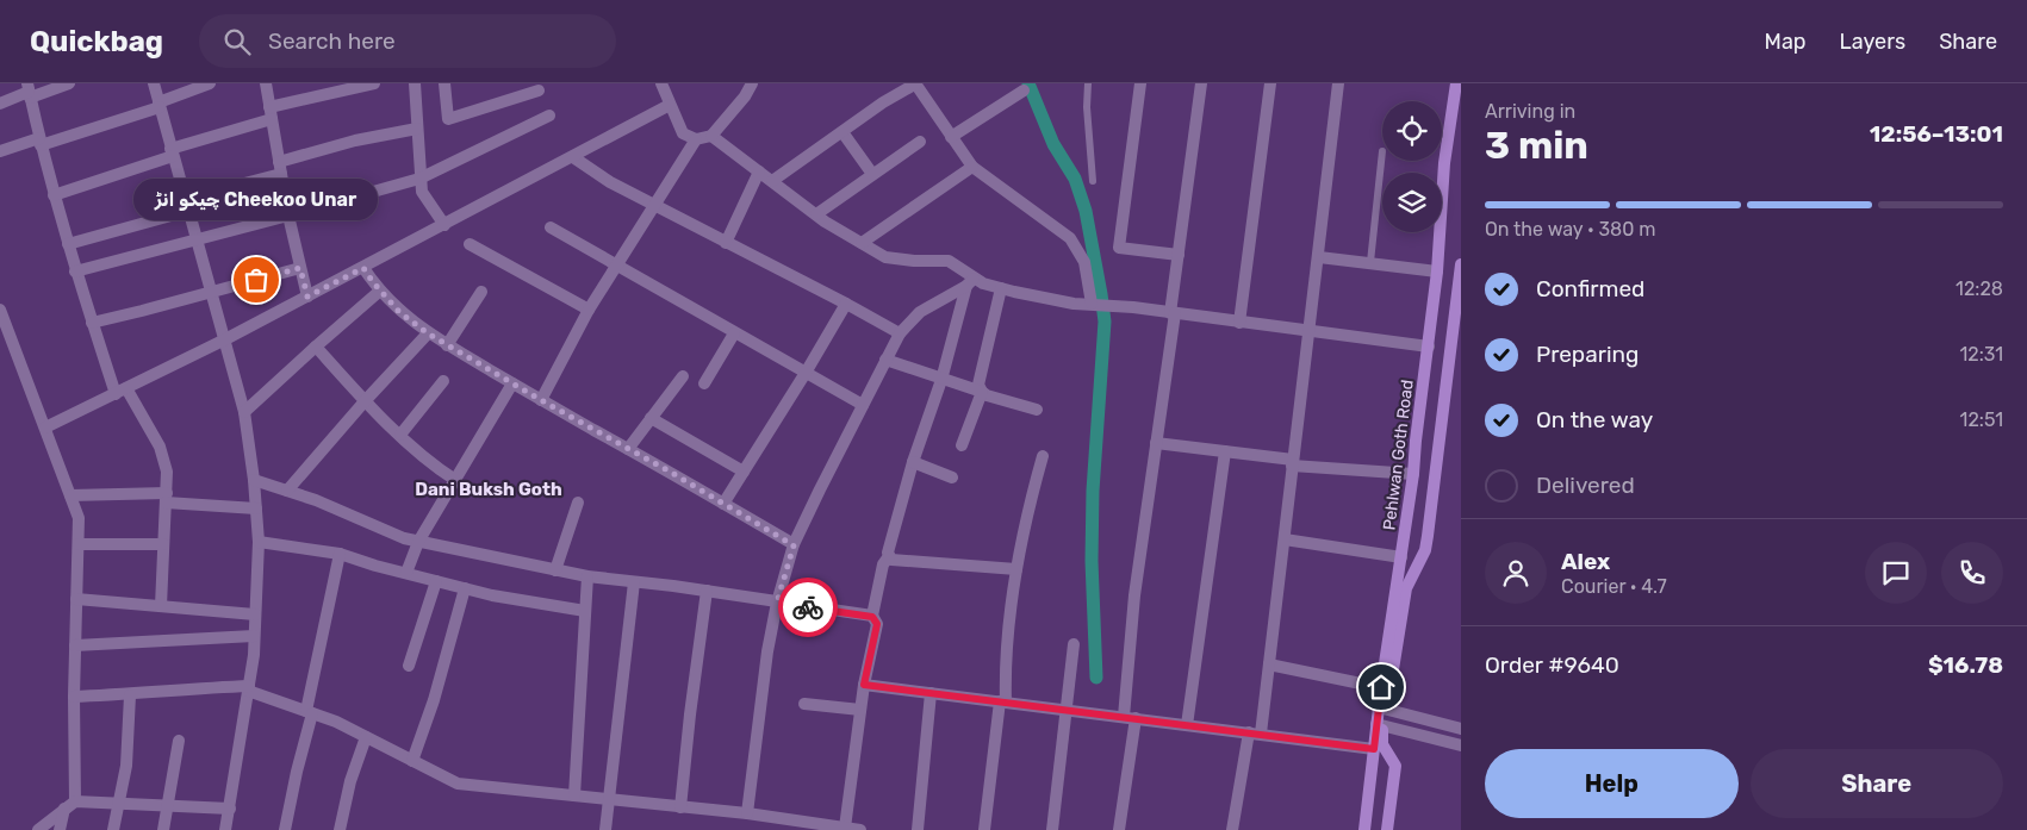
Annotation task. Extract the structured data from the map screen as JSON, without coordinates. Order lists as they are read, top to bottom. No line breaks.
{"streets":{"main road":["Pehlwan Goth Road"]},"districts":["Dani Buksh Goth"],"places":["چیکو انڑ Cheekoo Unar"],"page":{"header":"Quickbag","search":"Search here","nav":["Map","Layers","Share"],"heading":["3 min","Arriving in","12:56–13:01"],"panel":["Alex","Courier · 4.7","Order #9640","$16.78"],"bubble":"چیکو انڑ Cheekoo Unar","bar":"On the way · 380 m","list":[["Confirmed","12:28"],["Preparing","12:31"],["On the way","12:51"],"Delivered"],"buttons":["Help","Share"]}}
